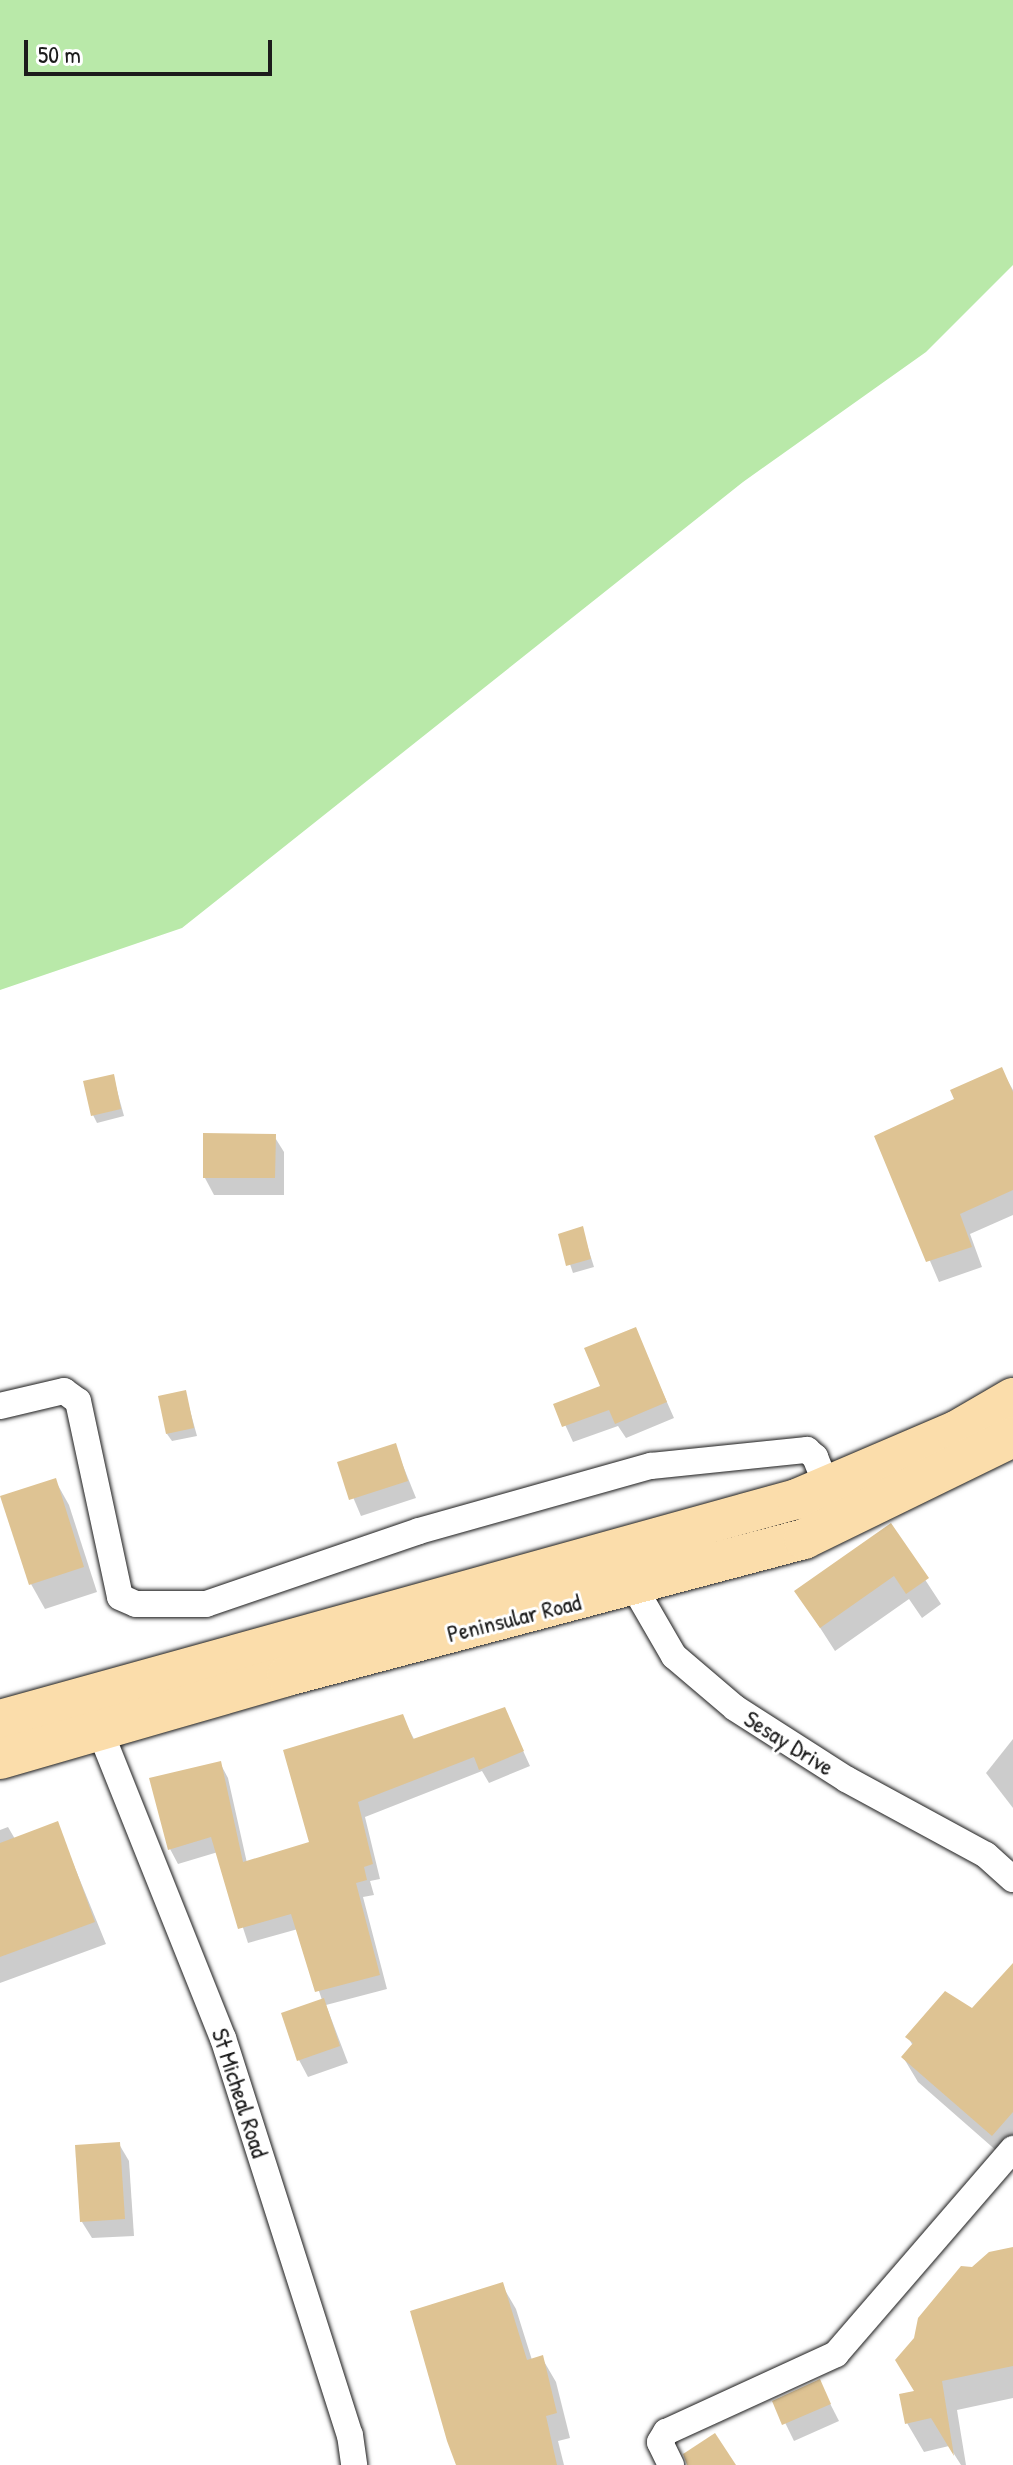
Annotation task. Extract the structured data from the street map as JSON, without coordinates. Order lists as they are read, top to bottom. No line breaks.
{"streets":{"main road":["Peninsular Road"],"street":["Sesay Drive","St Micheal Road"]},"crossings":[["Peninsular Road","Sesay Drive"],["Peninsular Road","St Micheal Road"]],"scale_bar":"50 m"}
